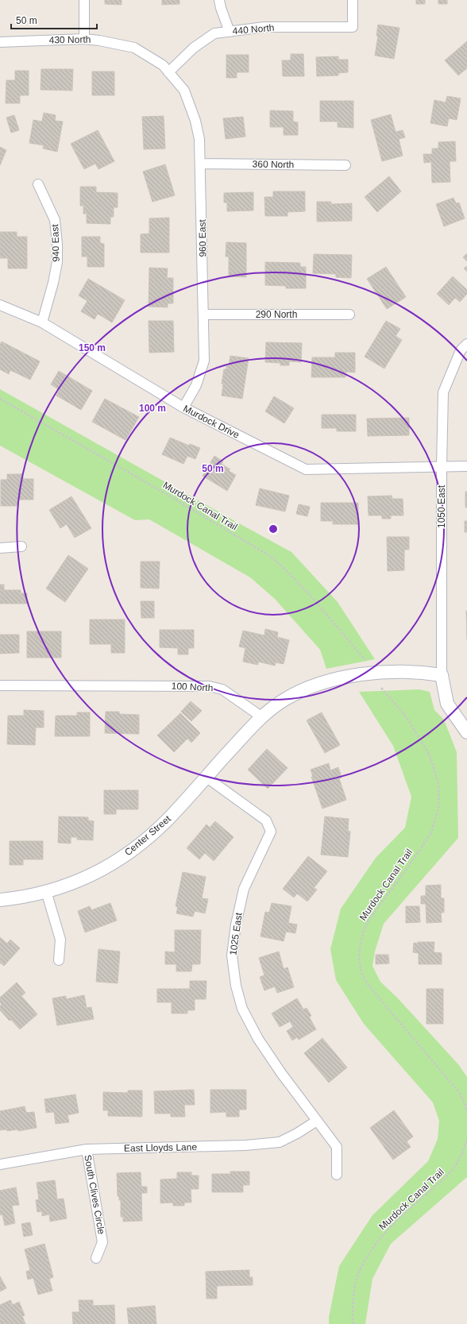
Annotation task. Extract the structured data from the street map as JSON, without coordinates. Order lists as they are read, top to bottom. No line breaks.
{"streets":{"street":["440 North","430 North","360 North","960 East","940 East","290 North","Murdock Drive","1050 East","100 North","Center Street","1025 East","East Lloyds Lane","South Clives Circle"],"path":["Murdock Canal Trail"]},"crossings":[["440 North","430 North"],["440 North","960 East"],["430 North","960 East"],["360 North","960 East"],["960 East","290 North"],["960 East","Murdock Drive"],["940 East","Murdock Drive"],["Murdock Drive","1050 East"],["100 North","Center Street"],["Center Street","1025 East"],["1025 East","East Lloyds Lane"],["East Lloyds Lane","South Clives Circle"]],"scale_bar":"50 m","rings":["150 m","100 m","50 m"]}
